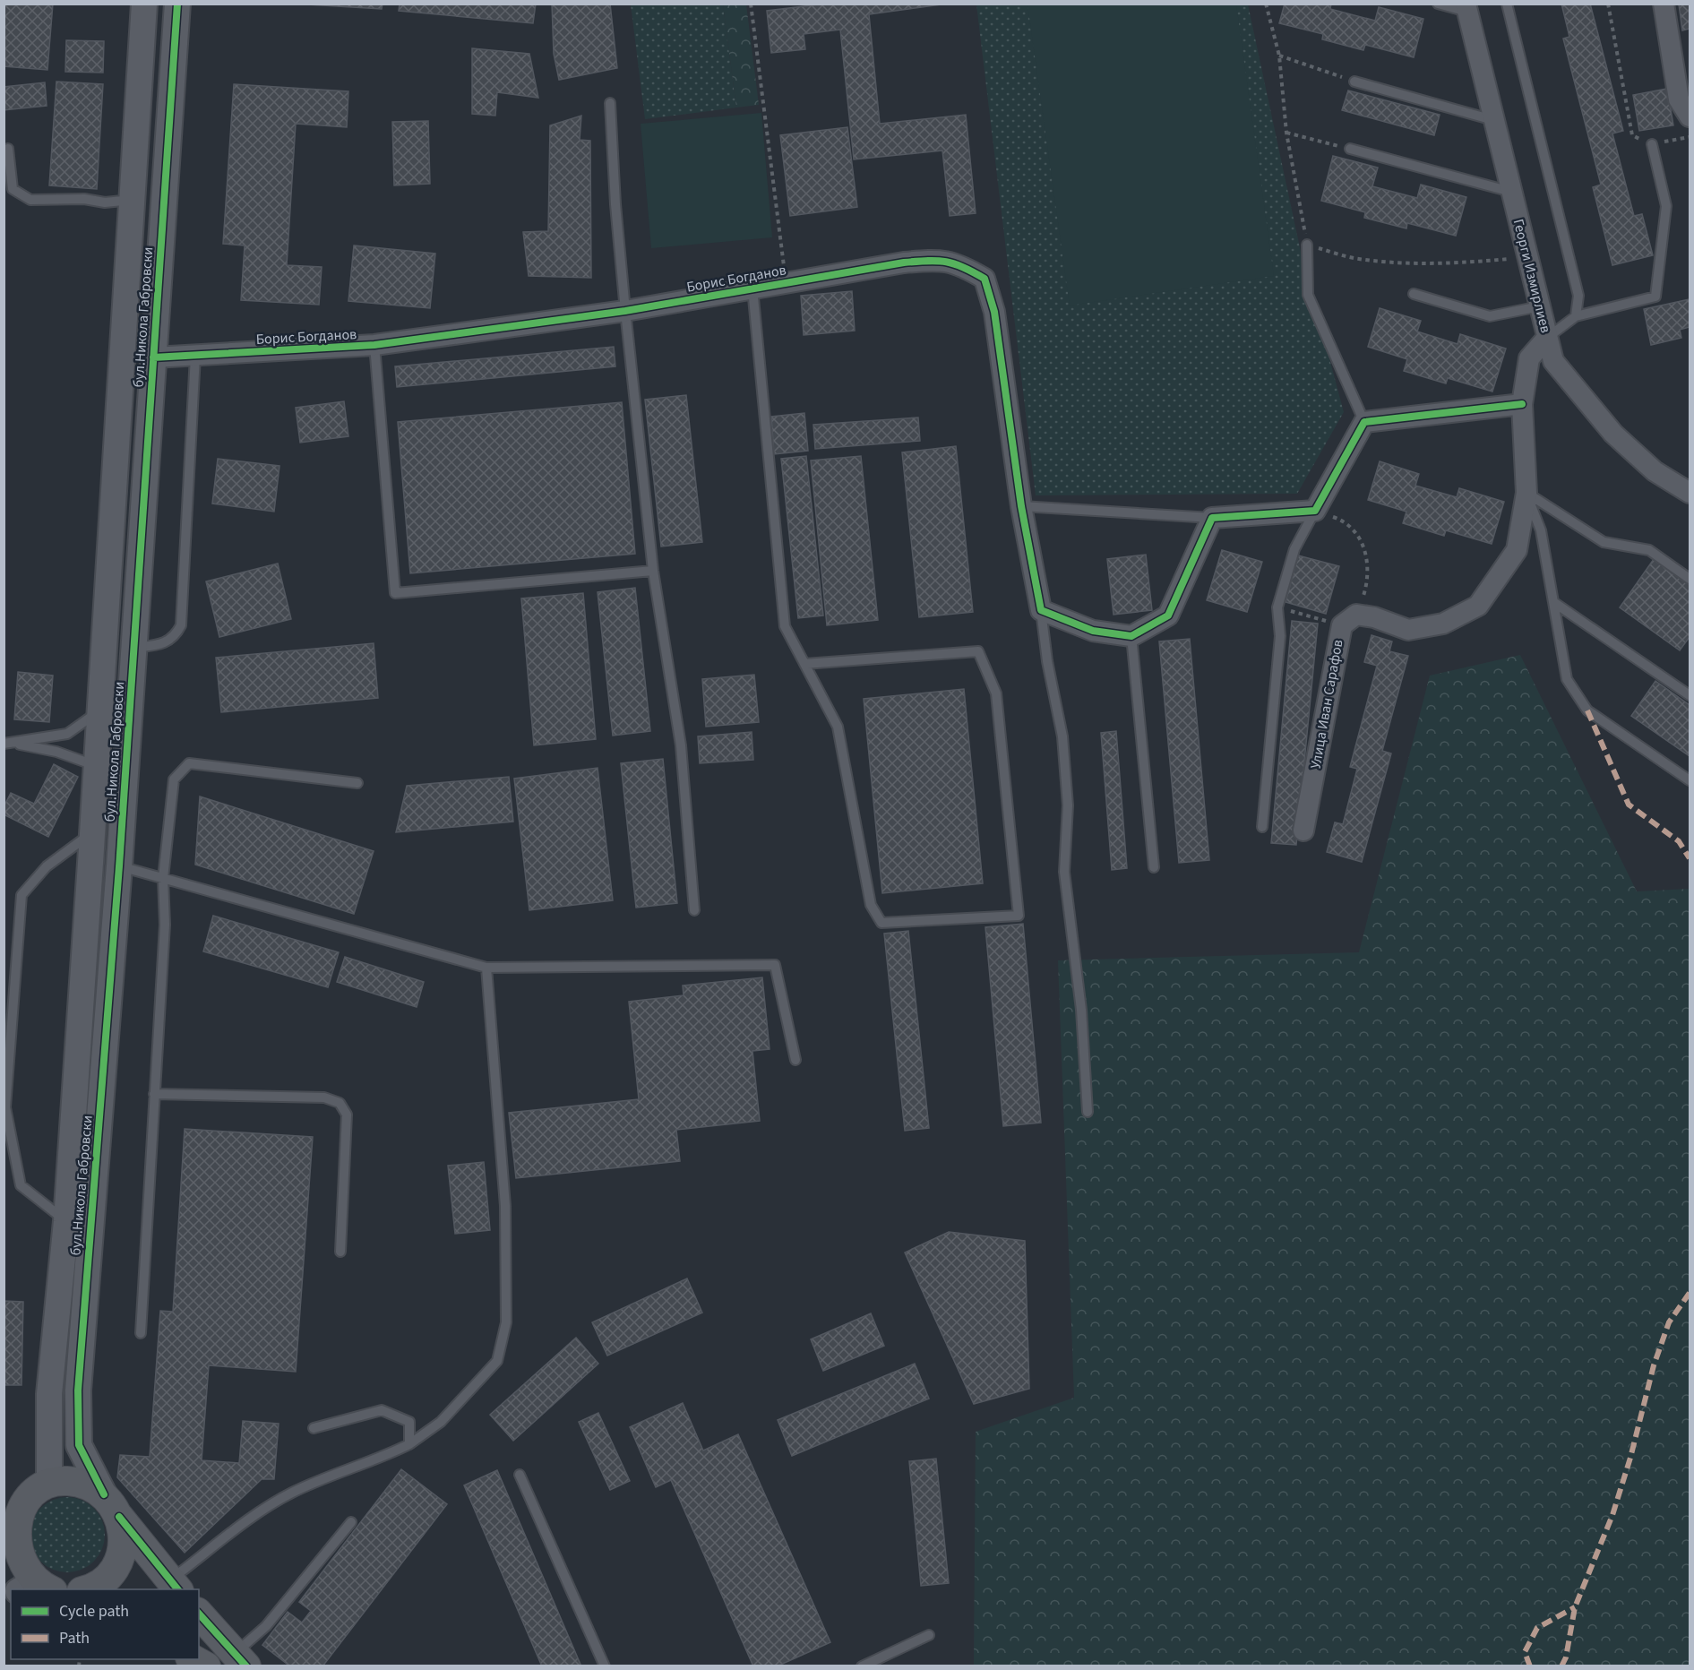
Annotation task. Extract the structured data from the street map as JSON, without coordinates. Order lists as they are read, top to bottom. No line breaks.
{"streets":{"street":["Георги Измирлиев","Борис Богданов","бул.Никола Габровски","Улица Иван Сарафов"]},"crossings":[["Борис Богданов","бул.Никола Габровски"]],"legend":["Cycle path","Path"]}
